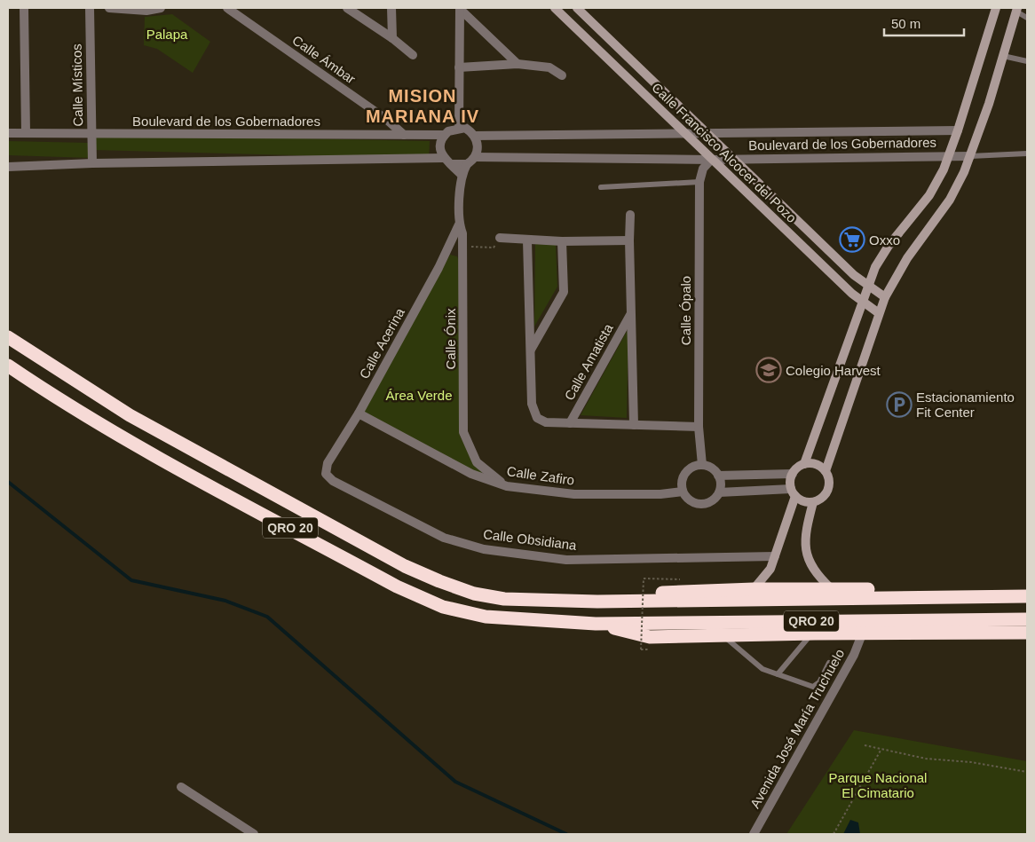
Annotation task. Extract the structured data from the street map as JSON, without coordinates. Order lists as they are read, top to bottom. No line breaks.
{"streets":{"highway":["QRO 20"],"main road":["Calle Francisco Alcocer del Pozo"],"street":["Calle Ámbar","Calle Místicos","Boulevard de los Gobernadores","Calle Ópalo","Calle Ónix","Calle Acerina","Calle Amatista","Calle Zafiro","Calle Obsidiana","Avenida José María Truchuelo"]},"crossings":[["Calle Ámbar","Boulevard de los Gobernadores"],["Calle Místicos","Boulevard de los Gobernadores"],["Boulevard de los Gobernadores","Calle Francisco Alcocer del Pozo"],["Boulevard de los Gobernadores","Calle Ópalo"],["Boulevard de los Gobernadores","Calle Ónix"],["Calle Francisco Alcocer del Pozo","Calle Ópalo"],["Calle Ópalo","Calle Amatista"],["Calle Ópalo","Calle Zafiro"],["Calle Ónix","Calle Acerina"],["Calle Ónix","Calle Zafiro"],["Calle Acerina","Calle Zafiro"],["Calle Acerina","Calle Obsidiana"]],"districts":["MISION MARIANA IV"],"parks":["Palapa","Área Verde","Parque Nacional El Cimatario"],"places":{"supermarket":["Oxxo"],"school or university":["Colegio Harvest"],"parking":["Estacionamiento Fit Center"]},"scale_bar":"50 m"}
